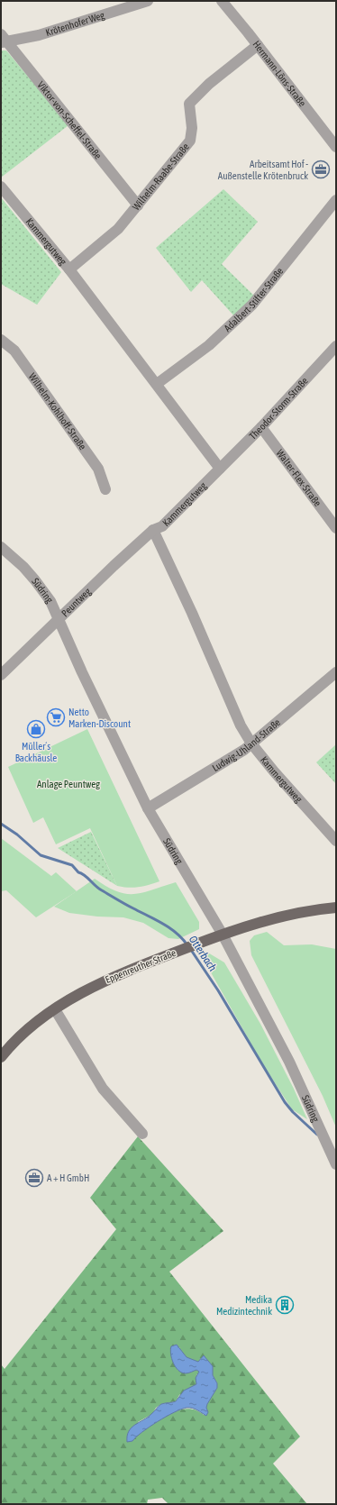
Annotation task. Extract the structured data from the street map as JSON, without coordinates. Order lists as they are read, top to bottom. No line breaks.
{"streets":{"main road":["Eppenreuther Straße"],"street":["Krötenhofer Weg","Hermann-Löns-Straße","Viktor-von-Scheffel-Straße","Wilhelm-Raabe-Straße","Kammergutweg","Adalbert-Stifter-Straße","Theodor-Storm-Straße","Wilhelm-Kohlhoff-Straße","Walter-Flex-Straße","Südring","Peuntweg","Ludwig-Uhland-Straße"]},"crossings":[["Krötenhofer Weg","Viktor-von-Scheffel-Straße"],["Hermann-Löns-Straße","Wilhelm-Raabe-Straße"],["Viktor-von-Scheffel-Straße","Wilhelm-Raabe-Straße"],["Wilhelm-Raabe-Straße","Kammergutweg"],["Kammergutweg","Adalbert-Stifter-Straße"],["Kammergutweg","Theodor-Storm-Straße"],["Kammergutweg","Peuntweg"],["Kammergutweg","Ludwig-Uhland-Straße"],["Theodor-Storm-Straße","Walter-Flex-Straße"],["Südring","Peuntweg"],["Südring","Ludwig-Uhland-Straße"],["Südring","Eppenreuther Straße"]],"water":["Otterbach"],"parks":["Anlage Peuntweg"],"places":{"office":["Arbeitsamt Hof - Außenstelle Krötenbruck","A + H GmbH"],"supermarket":["Netto Marken-Discount"],"shop":["Müller´s Backhäusle"],"building":["Medika Medizintechnik"]}}
